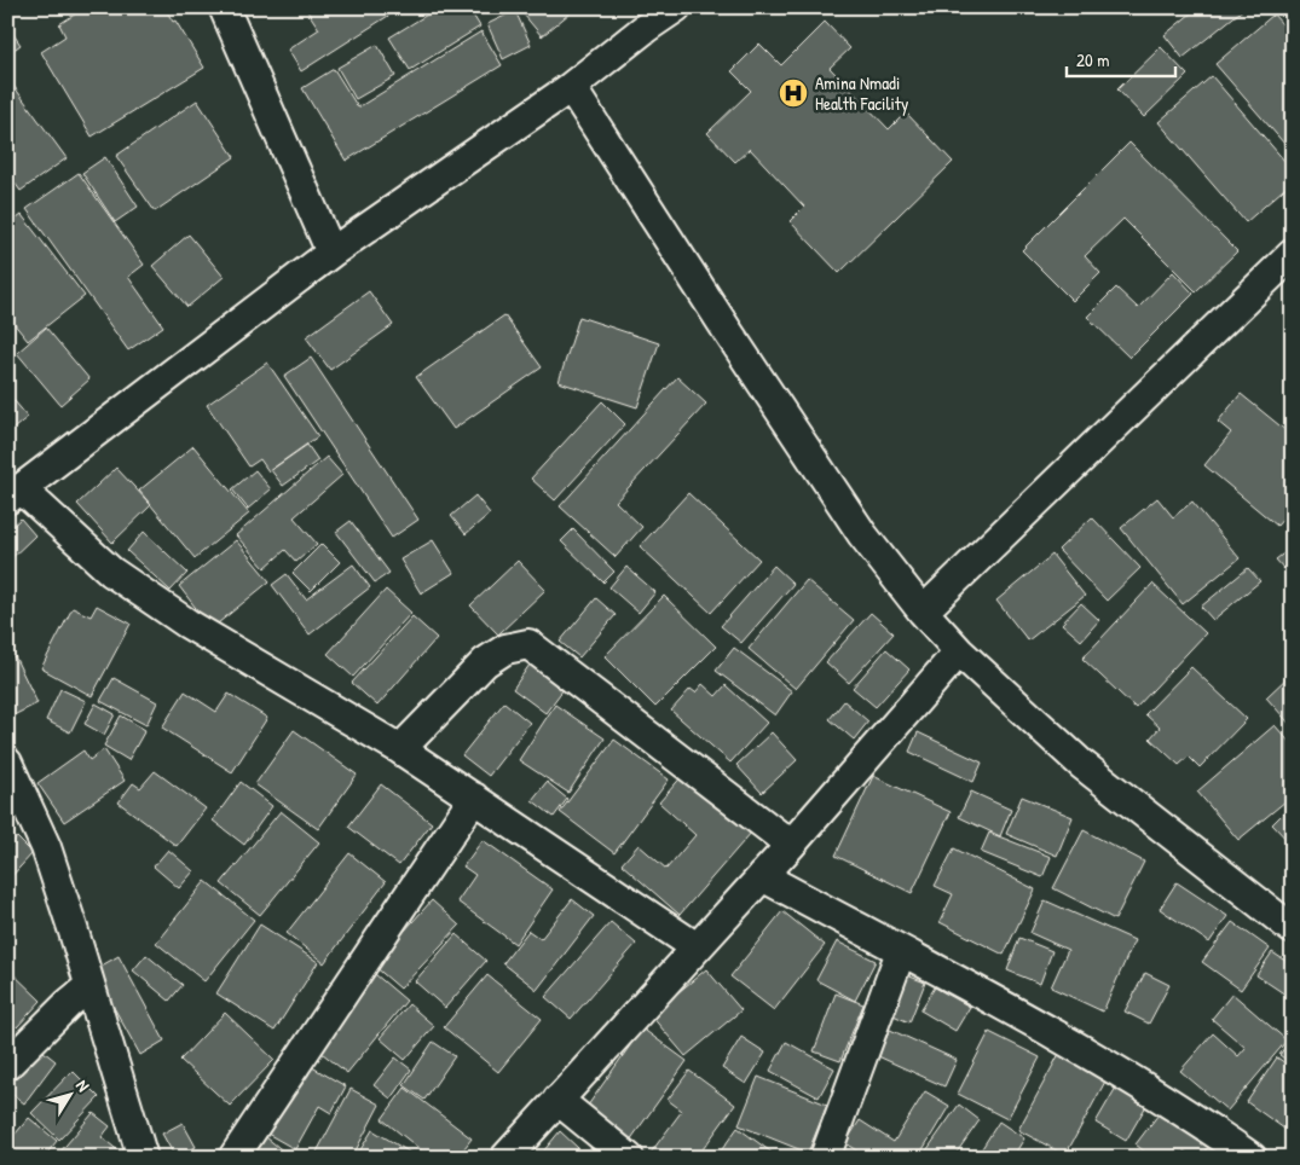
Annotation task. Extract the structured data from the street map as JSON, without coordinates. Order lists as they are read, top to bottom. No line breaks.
{"places":{"hospital":["Amina Nmadi Health Facility"]},"scale_bar":"20 m","north":"top right"}
